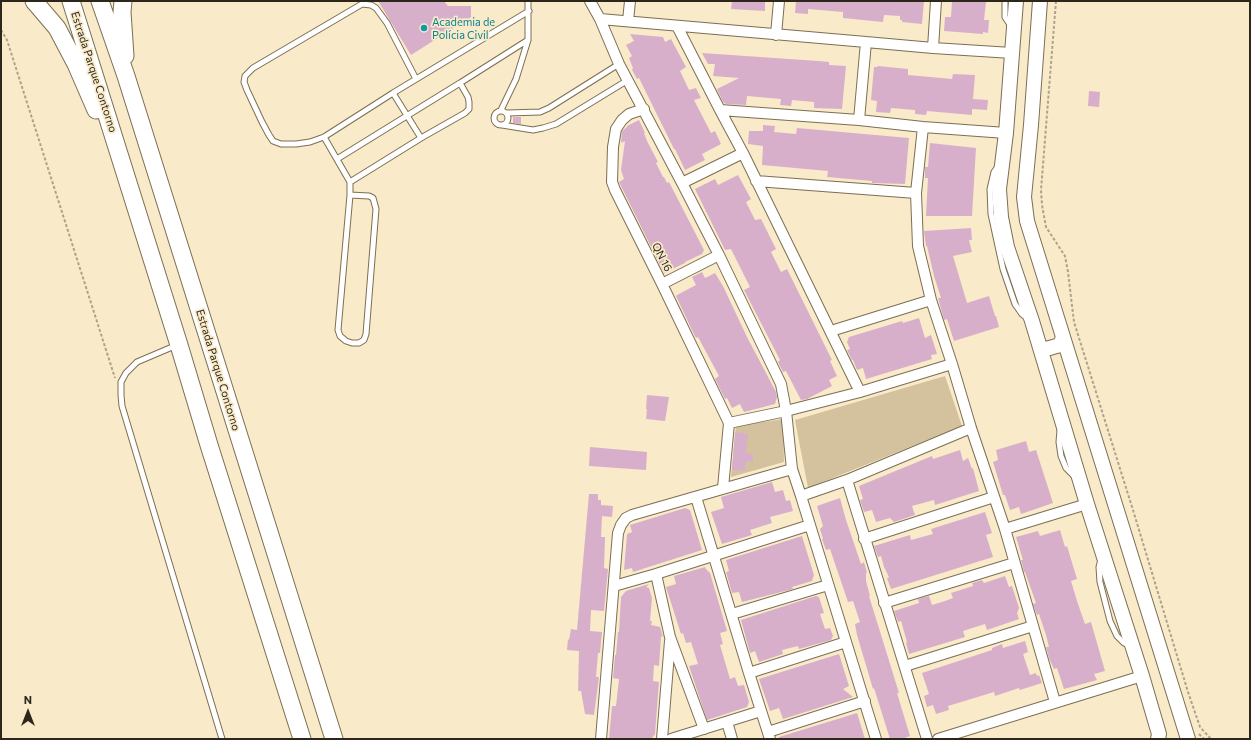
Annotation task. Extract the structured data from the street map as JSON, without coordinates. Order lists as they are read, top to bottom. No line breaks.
{"streets":{"highway":["Estrada Parque Contorno"],"street":["QN 16"]},"places":["Academia de Polícia Civil"],"north":"top"}
